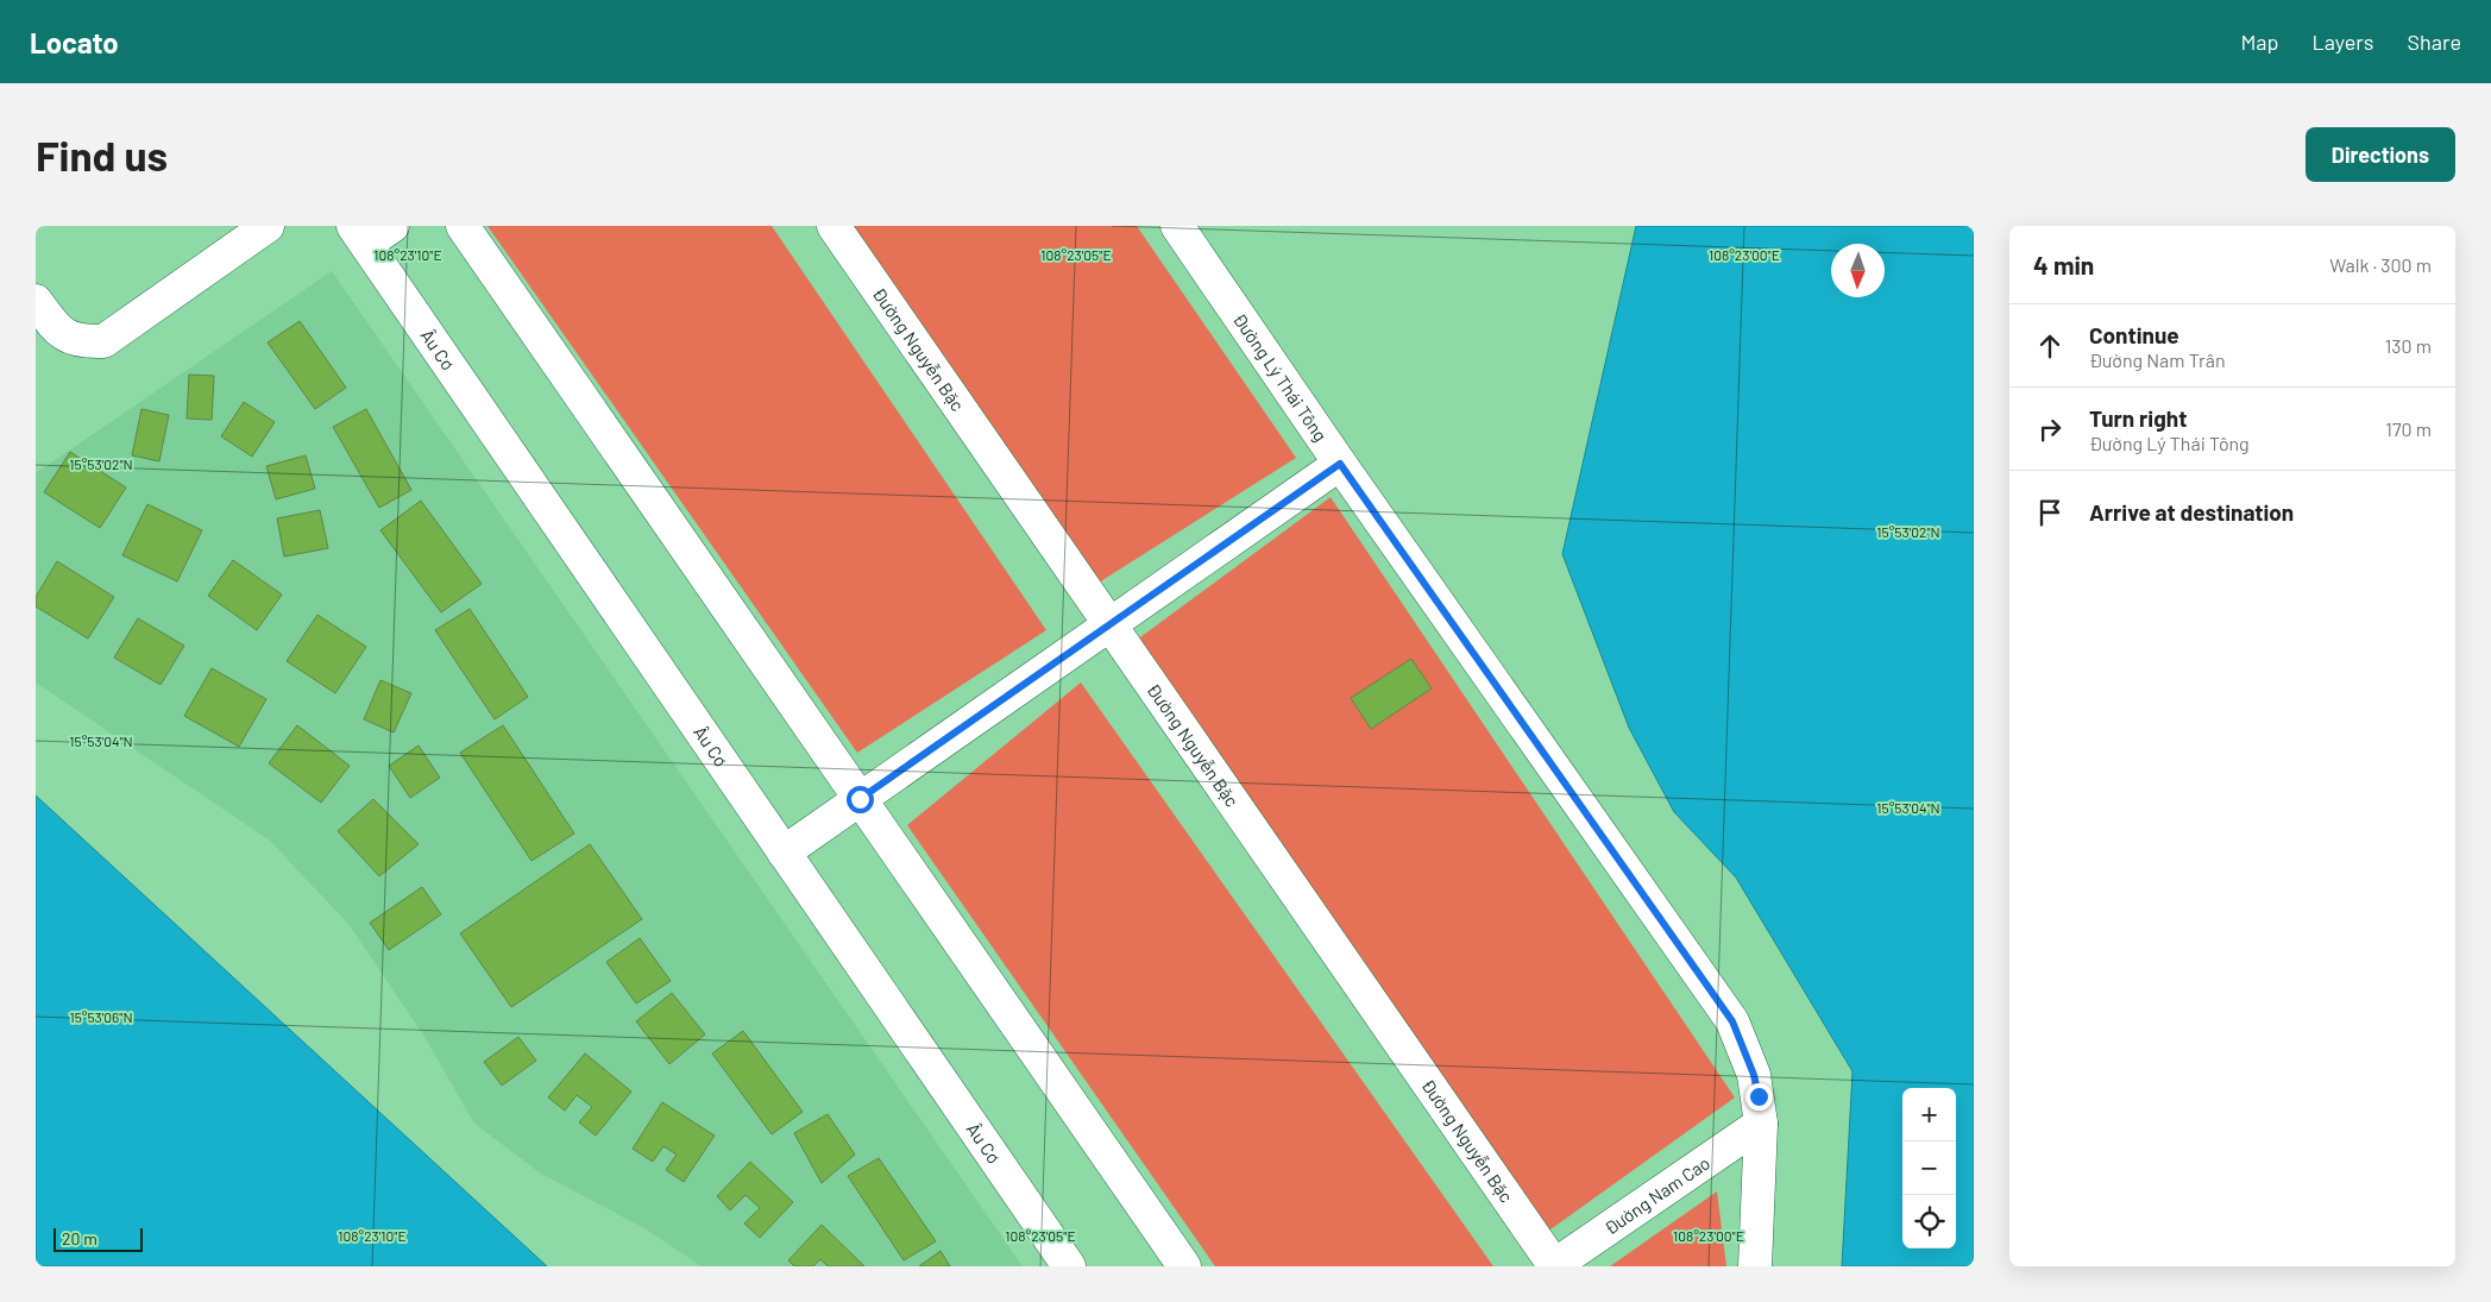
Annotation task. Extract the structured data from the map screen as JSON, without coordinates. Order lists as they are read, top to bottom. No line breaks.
{"streets":{"street":["Âu Cơ","Đường Nguyễn Bặc","Đường Lý Thái Tông","Đường Nam Cao"]},"crossings":[["Đường Nguyễn Bặc","Đường Nam Cao"],["Đường Lý Thái Tông","Đường Nam Cao"]],"scale_bar":"20 m","north":"bottom","page":{"header":"Locato","nav":["Map","Layers","Share"],"buttons":"Directions","title":"Find us","heading":["4 min","Walk · 300 m"],"list":[["Continue","Đường Nam Trân","130 m"],["Turn right","Đường Lý Thái Tông","170 m"],"Arrive at destination"],"map_buttons":["+","−"],"scale":"20 m"},"coordinates":["108°23'10\"E","108°23'05\"E","108°23'00\"E","15°53'02\"N","15°53'04\"N","15°53'06\"N"]}
